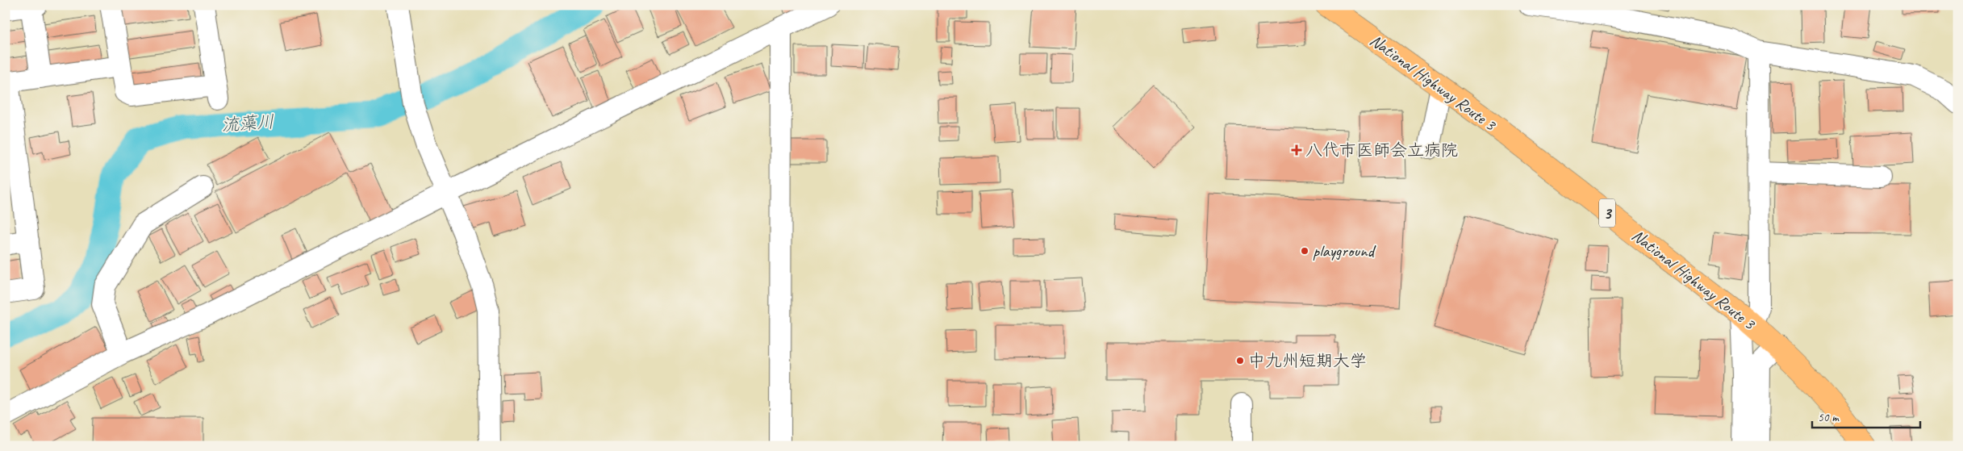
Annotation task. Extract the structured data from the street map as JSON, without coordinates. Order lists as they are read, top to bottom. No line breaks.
{"streets":{"highway":["National Highway Route 3","3"]},"water":["流藻川"],"places":{"health":["八代市医師会立病院"],"other":["playground","中九州短期大学"]},"scale_bar":"50 m"}
